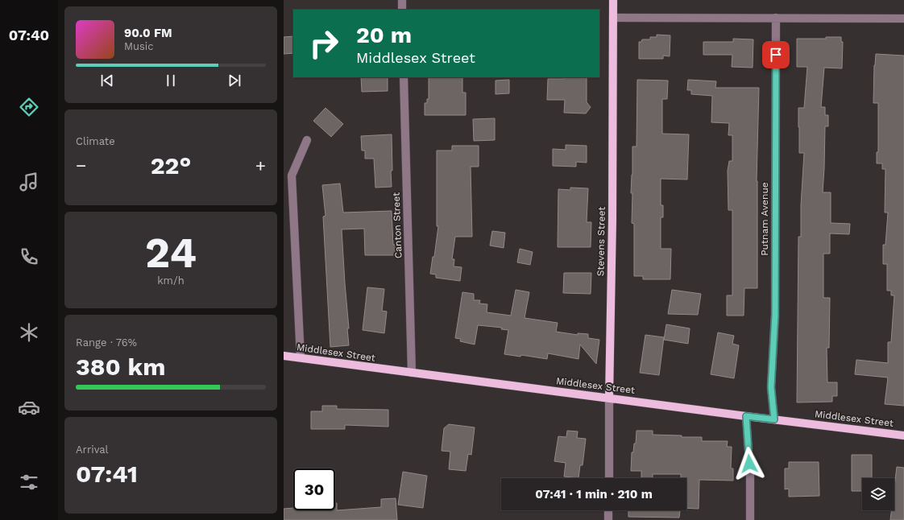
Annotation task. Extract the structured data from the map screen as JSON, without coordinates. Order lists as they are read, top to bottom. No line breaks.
{"streets":{"main road":["Stevens Street","Middlesex Street"],"street":["Putnam Avenue","Canton Street"]},"crossings":[["Putnam Avenue","Middlesex Street"],["Canton Street","Middlesex Street"],["Stevens Street","Middlesex Street"]],"page":{"tabs":"07:40","turn":["20 m","Middlesex Street"],"song":["90.0 FM","Music"],"tile":["Climate",["24","km/h"],["Range · 76%","380 km"],["Arrival","07:41"]],"heat":["−","22°","+"],"limit":"30","trip":"07:41 · 1 min · 210 m"}}
